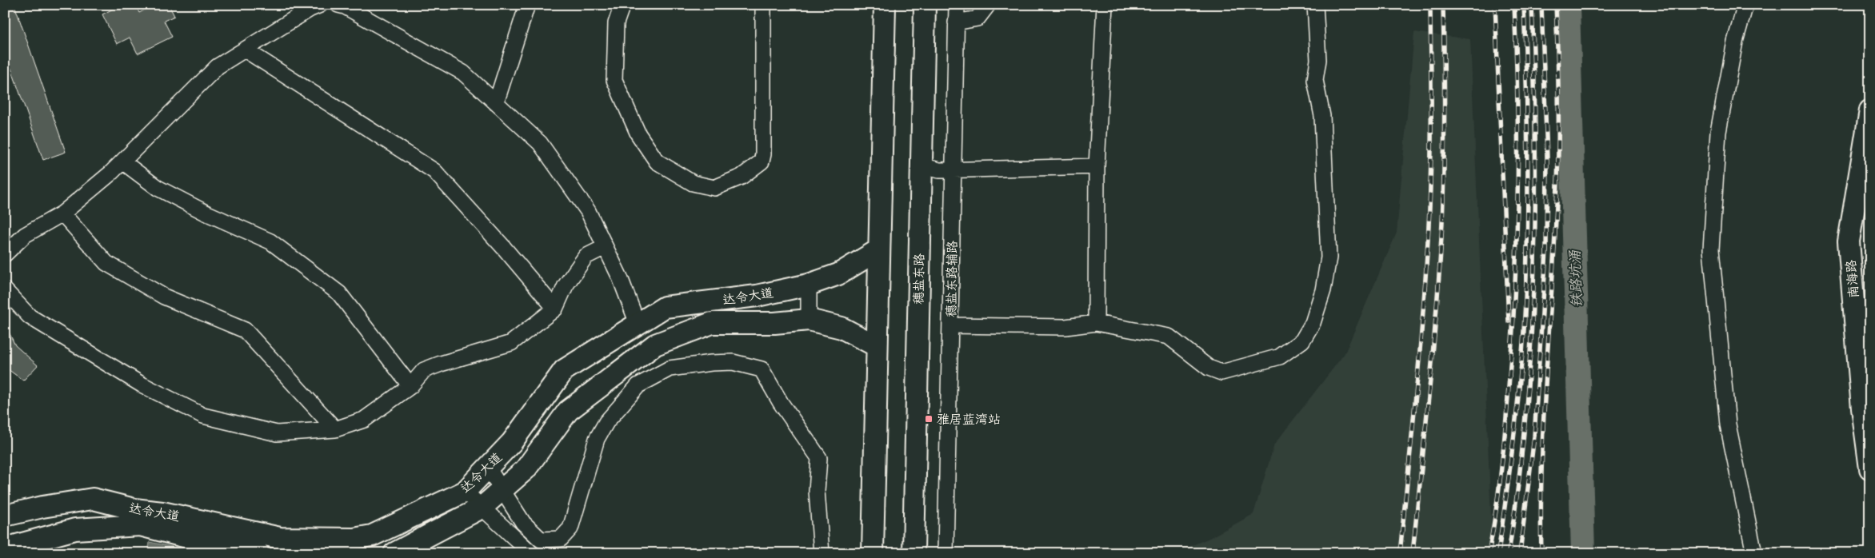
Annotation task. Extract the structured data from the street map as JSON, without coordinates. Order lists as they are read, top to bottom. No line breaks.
{"streets":{"street":["穗盐东路","穗盐东路辅路","南海路","达令大道"]},"water":["铁路坑涌"],"places":{"transit":["雅居蓝湾站"]}}
